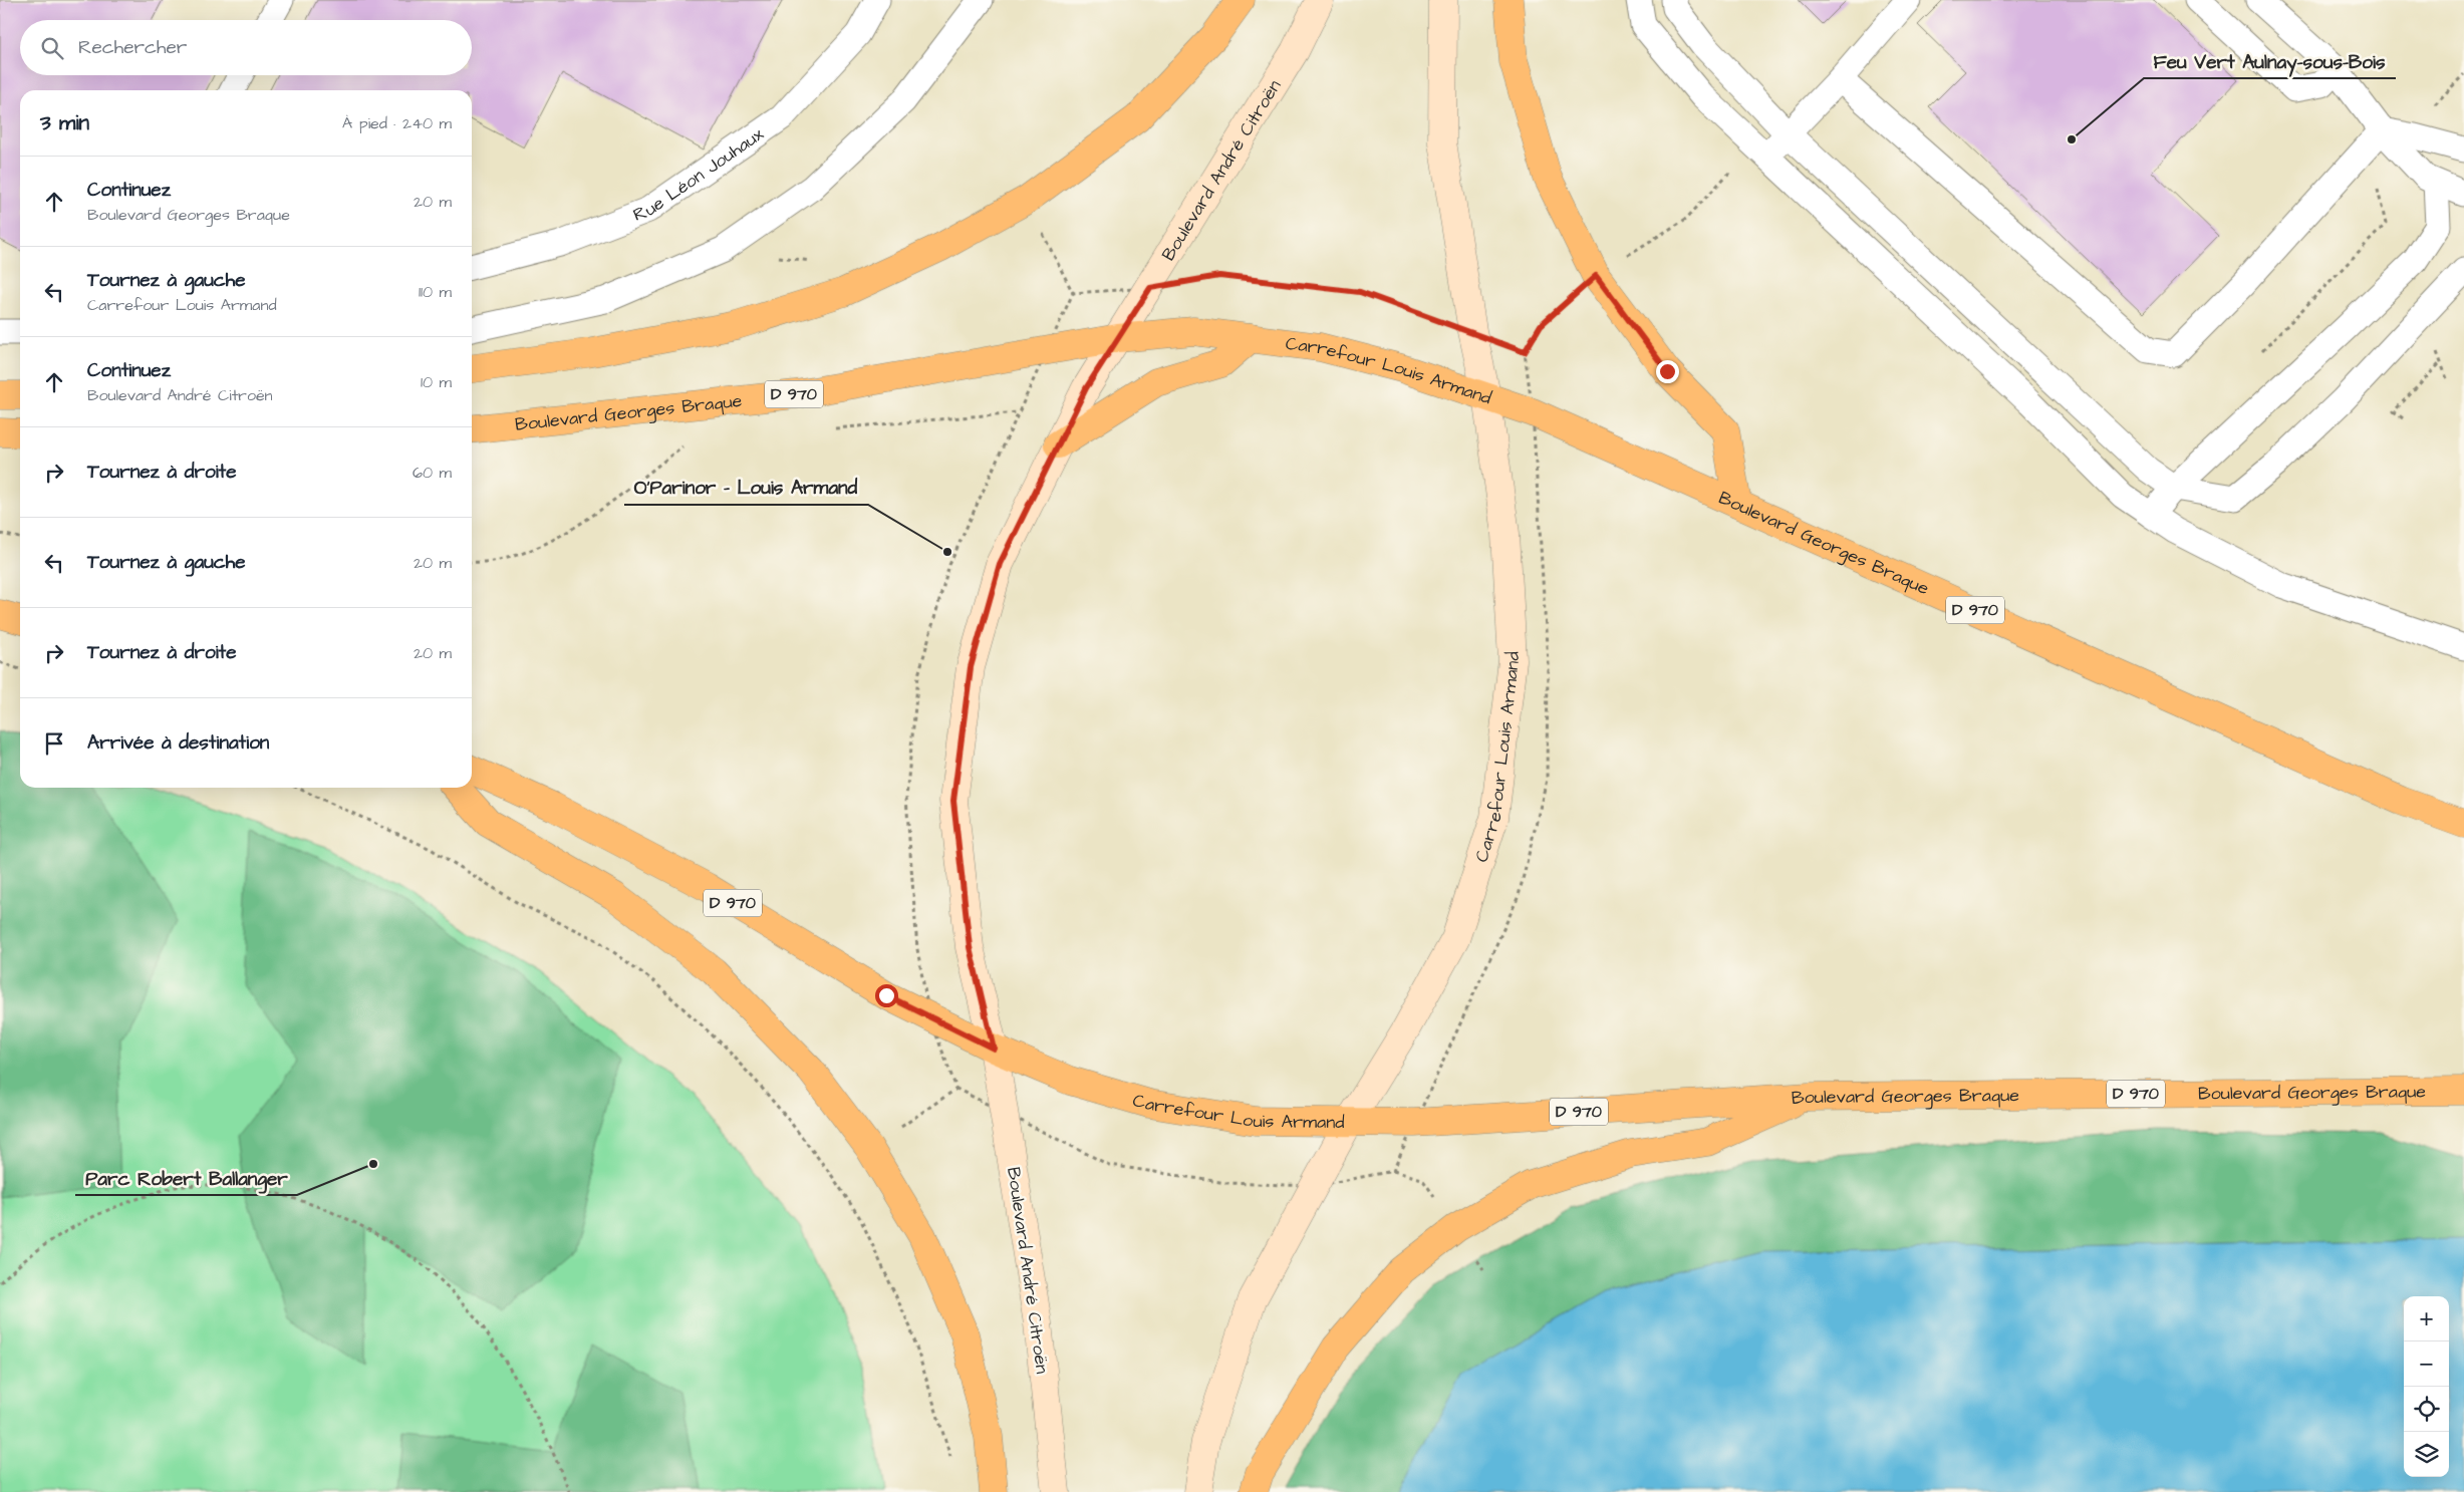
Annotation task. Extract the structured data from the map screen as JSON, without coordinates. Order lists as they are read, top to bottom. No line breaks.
{"streets":{"main road":["Boulevard André Citroën","Carrefour Louis Armand","D 970","Boulevard Georges Braque"],"lane":["Rue Léon Jouhaux"]},"crossings":[["Boulevard André Citroën","Carrefour Louis Armand"],["Boulevard André Citroën","D 970"],["Boulevard André Citroën","Boulevard Georges Braque"],["Carrefour Louis Armand","D 970"],["Carrefour Louis Armand","Boulevard Georges Braque"]],"places":["Feu Vert Aulnay-sous-Bois","O'Parinor – Louis Armand","Parc Robert Ballanger"],"page":{"search":"Rechercher","heading":["3 min","À pied · 240 m"],"list":[["Continuez","Boulevard Georges Braque","20 m"],["Tournez à gauche","Carrefour Louis Armand","110 m"],["Continuez","Boulevard André Citroën","10 m"],["Tournez à droite","60 m"],["Tournez à gauche","20 m"],["Tournez à droite","20 m"],"Arrivée à destination"],"map_buttons":["+","−"]}}
